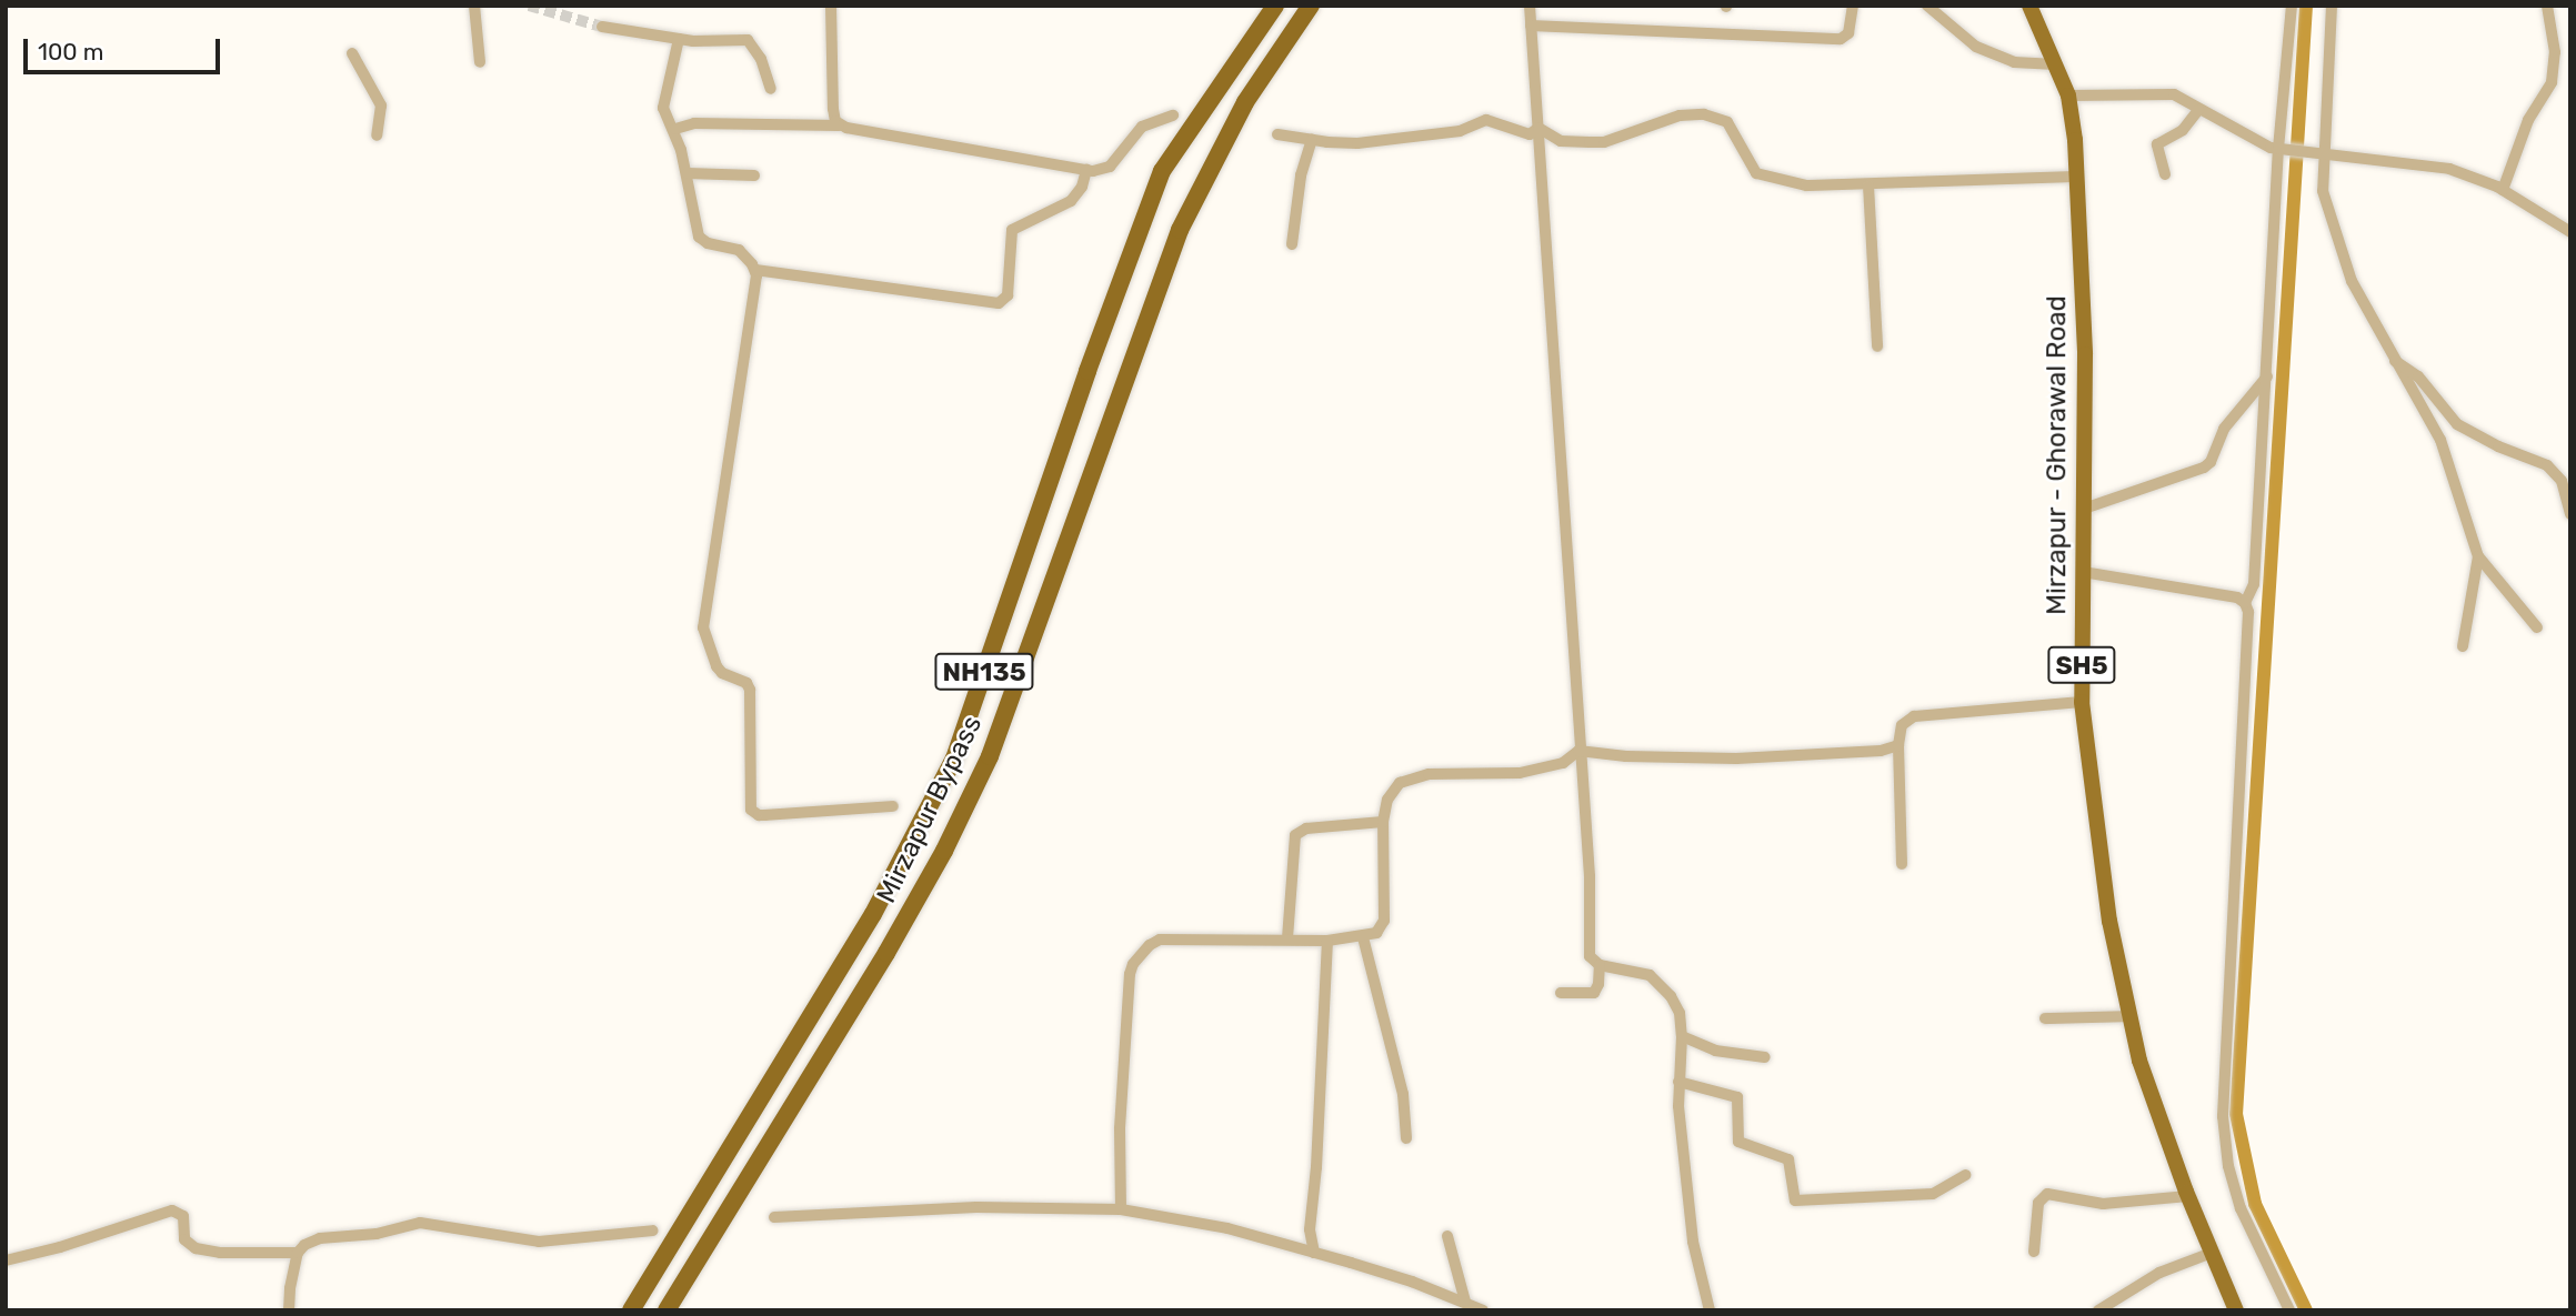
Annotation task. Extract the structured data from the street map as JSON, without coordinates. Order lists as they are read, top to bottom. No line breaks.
{"streets":{"highway":["NH135","Mirzapur Bypass"],"main road":["Mirzapur - Ghorawal Road","SH5"]},"scale_bar":"100 m"}
